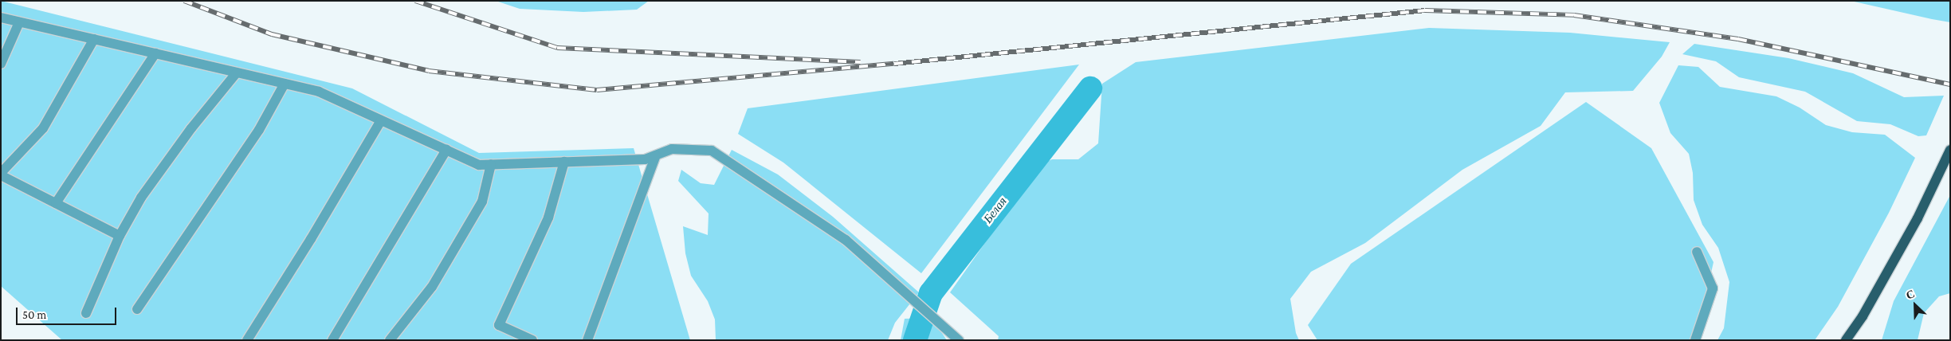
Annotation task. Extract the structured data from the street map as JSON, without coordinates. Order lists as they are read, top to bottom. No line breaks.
{"water":["Белая"],"scale_bar":"50 m","north":"top left"}
